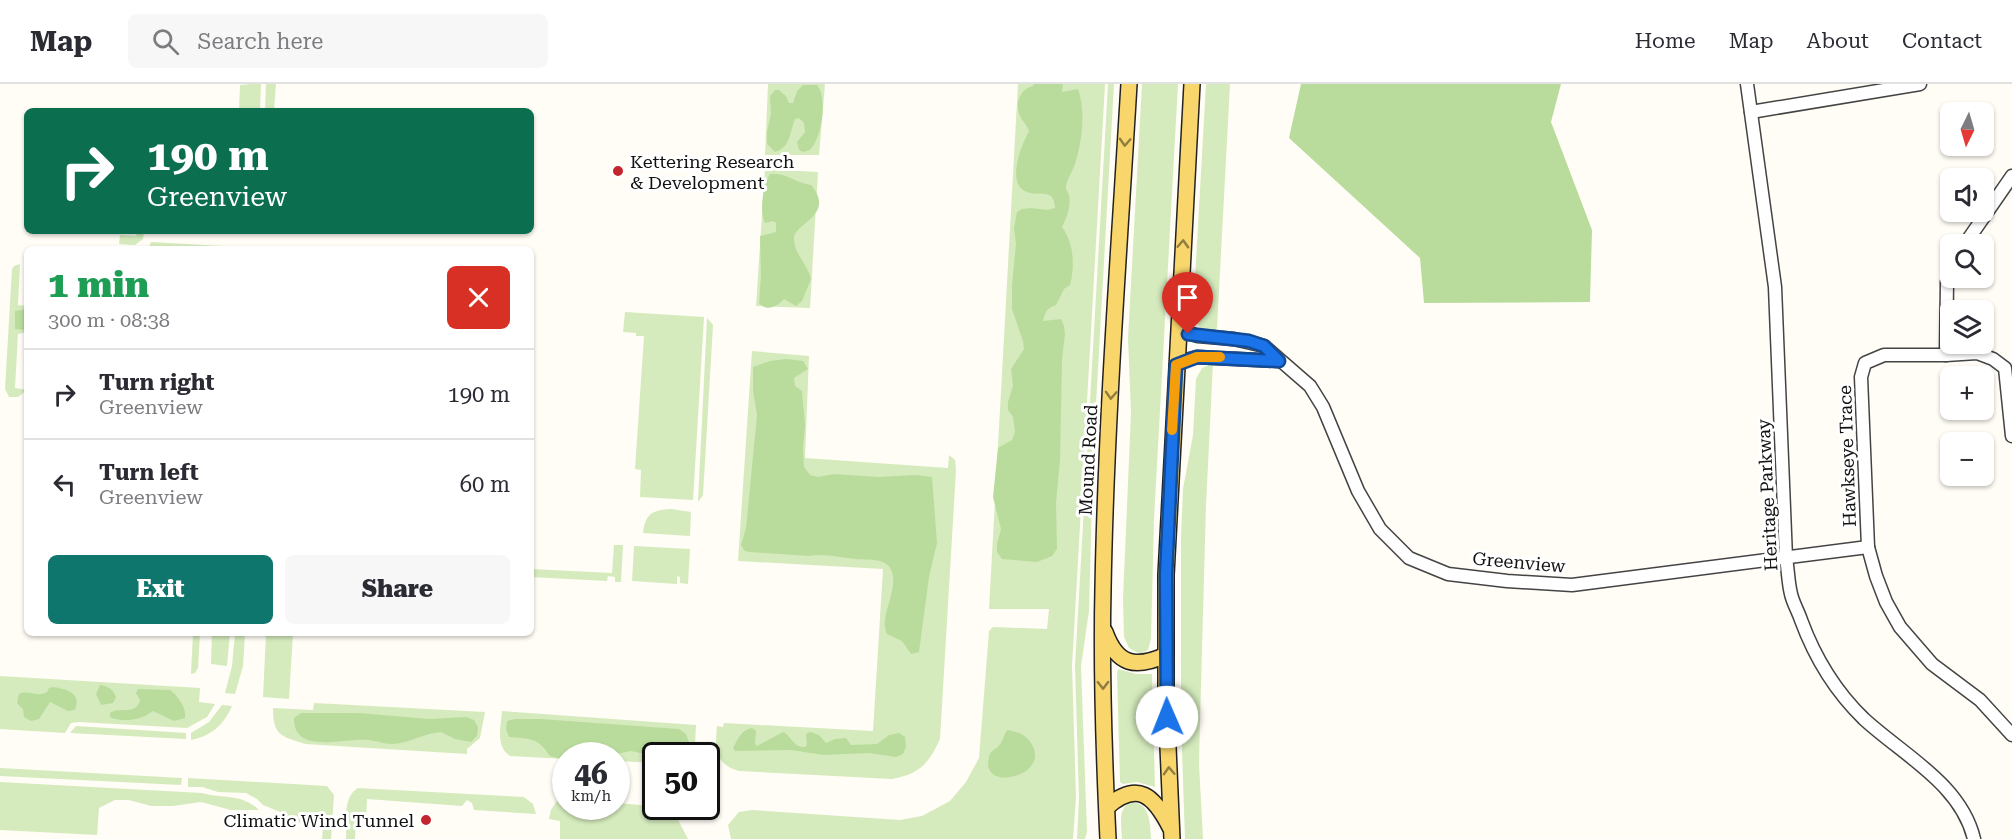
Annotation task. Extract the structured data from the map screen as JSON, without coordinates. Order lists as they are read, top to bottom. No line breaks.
{"streets":{"main road":["Mound Road"],"street":["Hawkseye Trace","Heritage Parkway","Greenview"]},"crossings":[["Hawkseye Trace","Greenview"],["Heritage Parkway","Greenview"]],"places":["Kettering Research & Development","Climatic Wind Tunnel"],"north":"bottom","page":{"header":"Map","search":"Search here","nav":["Home","Map","About","Contact"],"map_buttons":["+","−"],"turn":["190 m","Greenview"],"heading":["1 min","300 m · 08:38"],"list":[{"name":"Turn right","note":"Greenview","value":"190 m"},{"name":"Turn left","note":"Greenview","value":"60 m"}],"buttons":["Exit","Share"],"speed":"46 km/h","limit":"50"}}
